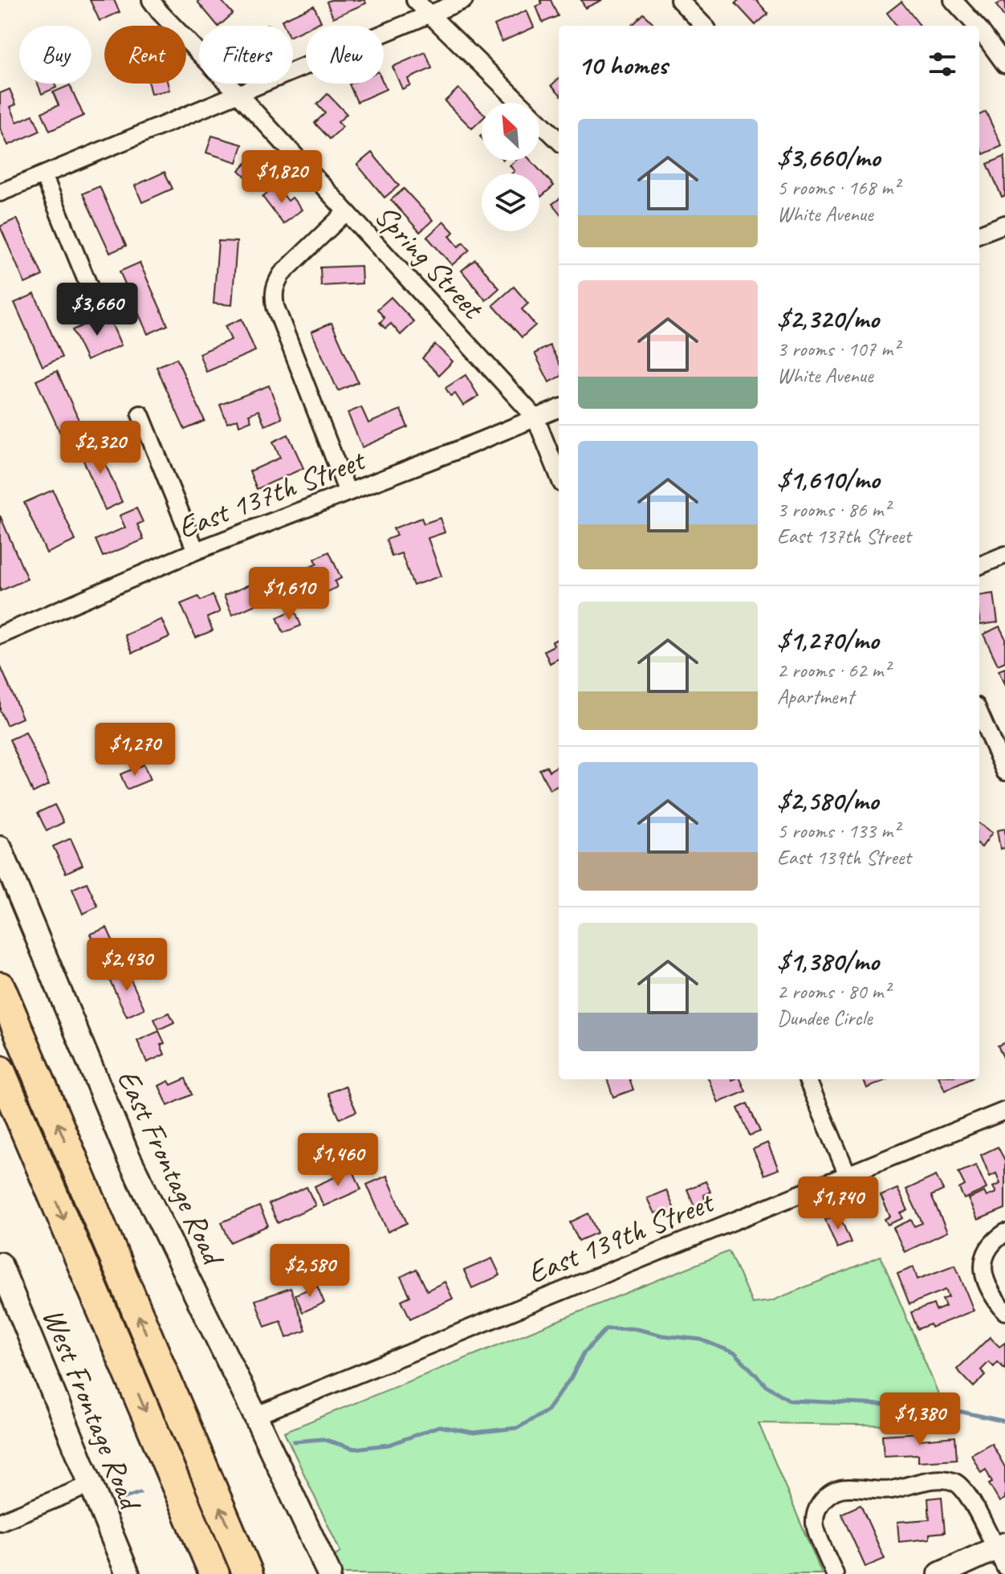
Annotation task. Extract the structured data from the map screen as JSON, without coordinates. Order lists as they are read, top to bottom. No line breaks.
{"streets":{"street":["Spring Street","East 137th Street","East Frontage Road","East 139th Street","West Frontage Road"]},"crossings":[["Spring Street","East 137th Street"],["East Frontage Road","East 139th Street"]],"north":"top left","page":{"chip":["Buy","Rent","Filters","New"],"heading":"10 homes","list":[{"name":"$3,660/mo","note":"5 rooms · 168 m² · White Avenue"},{"name":"$2,320/mo","note":"3 rooms · 107 m² · White Avenue"},{"name":"$1,610/mo","note":"3 rooms · 86 m² · East 137th Street"},{"name":"$1,270/mo","note":"2 rooms · 62 m² · Apartment"},{"name":"$2,580/mo","note":"5 rooms · 133 m² · East 139th Street"},{"name":"$1,380/mo","note":"2 rooms · 80 m² · Dundee Circle"}],"price":["$1,820","$3,660","$2,320","$1,610","$1,270","$2,430","$1,460","$1,740","$2,580","$1,380"]}}
